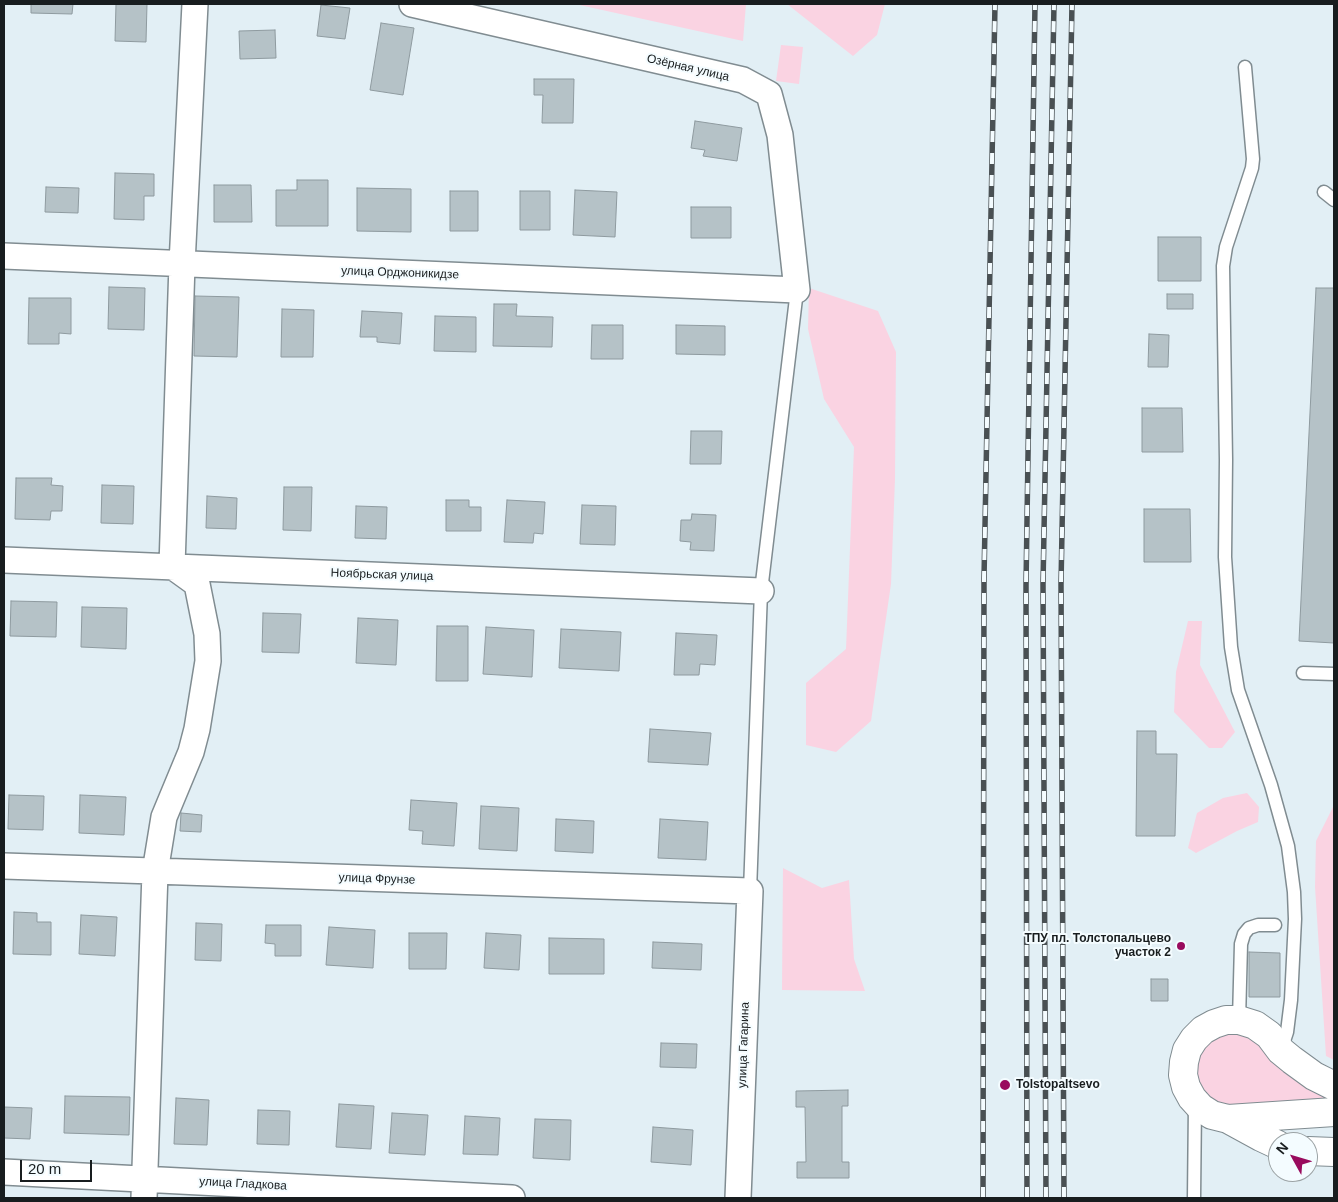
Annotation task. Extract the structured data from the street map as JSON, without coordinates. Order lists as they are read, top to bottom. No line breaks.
{"streets":{"street":["Озёрная улица","улица Орджоникидзе","Ноябрьская улица","улица Фрунзе","улица Гагарина","улица Гладкова"]},"crossings":[["Озёрная улица","улица Орджоникидзе"],["улица Фрунзе","улица Гагарина"]],"places":["ТПУ пл. Толстопальцево участок 2","Tolstopaltsevo"],"scale_bar":"20 m","north":"top left"}
